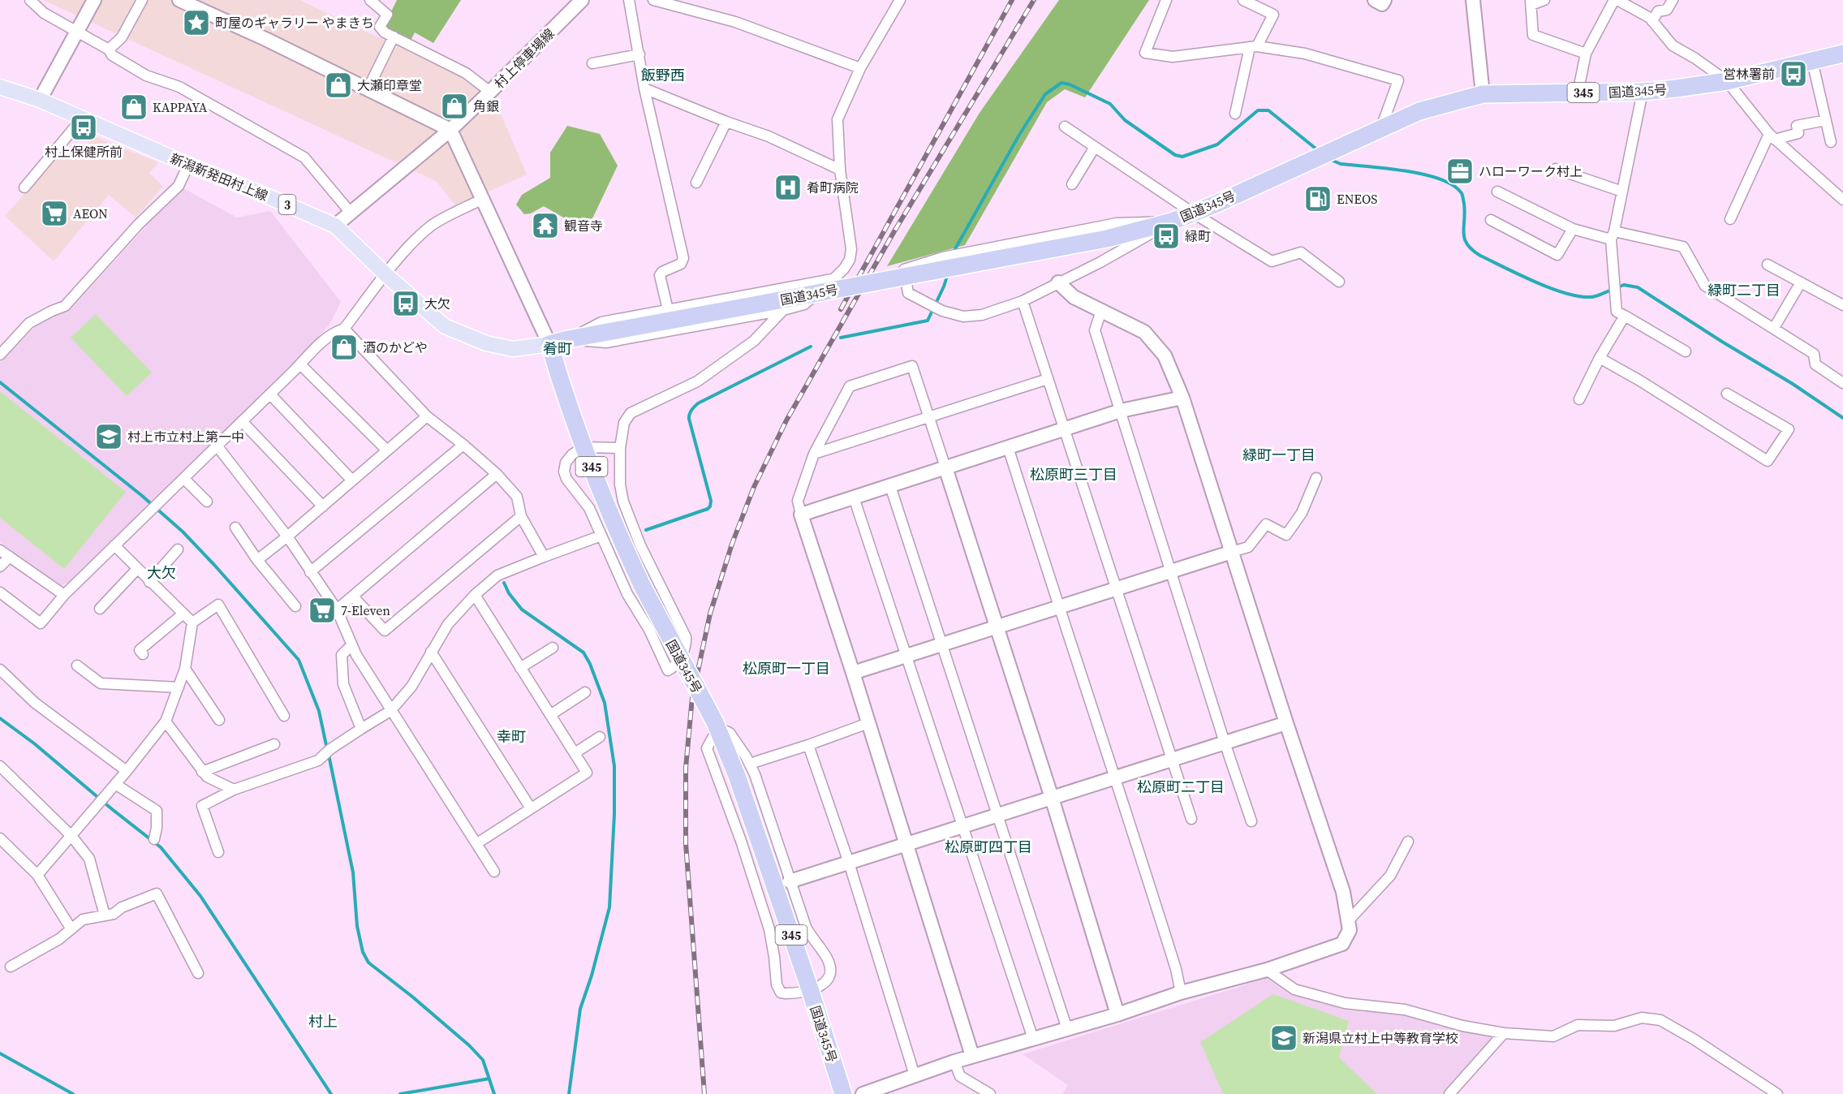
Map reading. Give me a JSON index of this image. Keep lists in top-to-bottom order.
{
  "streets": {
    "highway": ["国道345号", "345"],
    "main road": ["新潟新発田村上線", "3"],
    "street": ["村上停車場線"]
  },
  "crossings": [
    ["村上停車場線", "新潟新発田村上線"],
    ["国道345号", "新潟新発田村上線"]
  ],
  "districts": [
    "飯野西",
    "緑町二丁目",
    "肴町",
    "緑町一丁目",
    "松原町三丁目",
    "大欠",
    "松原町一丁目",
    "幸町",
    "松原町二丁目",
    "松原町四丁目",
    "村上"
  ],
  "places": {
    "place": ["町屋のギャラリー やまきち"],
    "bus stop": [
      "営林署前",
      "村上保健所前",
      "緑町",
      "大欠"
    ],
    "shop": [
      "大瀬印章堂",
      "角銀",
      "KAPPAYA",
      "酒のかどや"
    ],
    "office": ["ハローワーク村上"],
    "hospital": ["肴町病院"],
    "fuel station": ["ENEOS"],
    "supermarket": ["AEON", "7-Eleven"],
    "temple": ["観音寺"],
    "school or university": ["村上市立村上第一中", "新潟県立村上中等教育学校"]
  }
}
